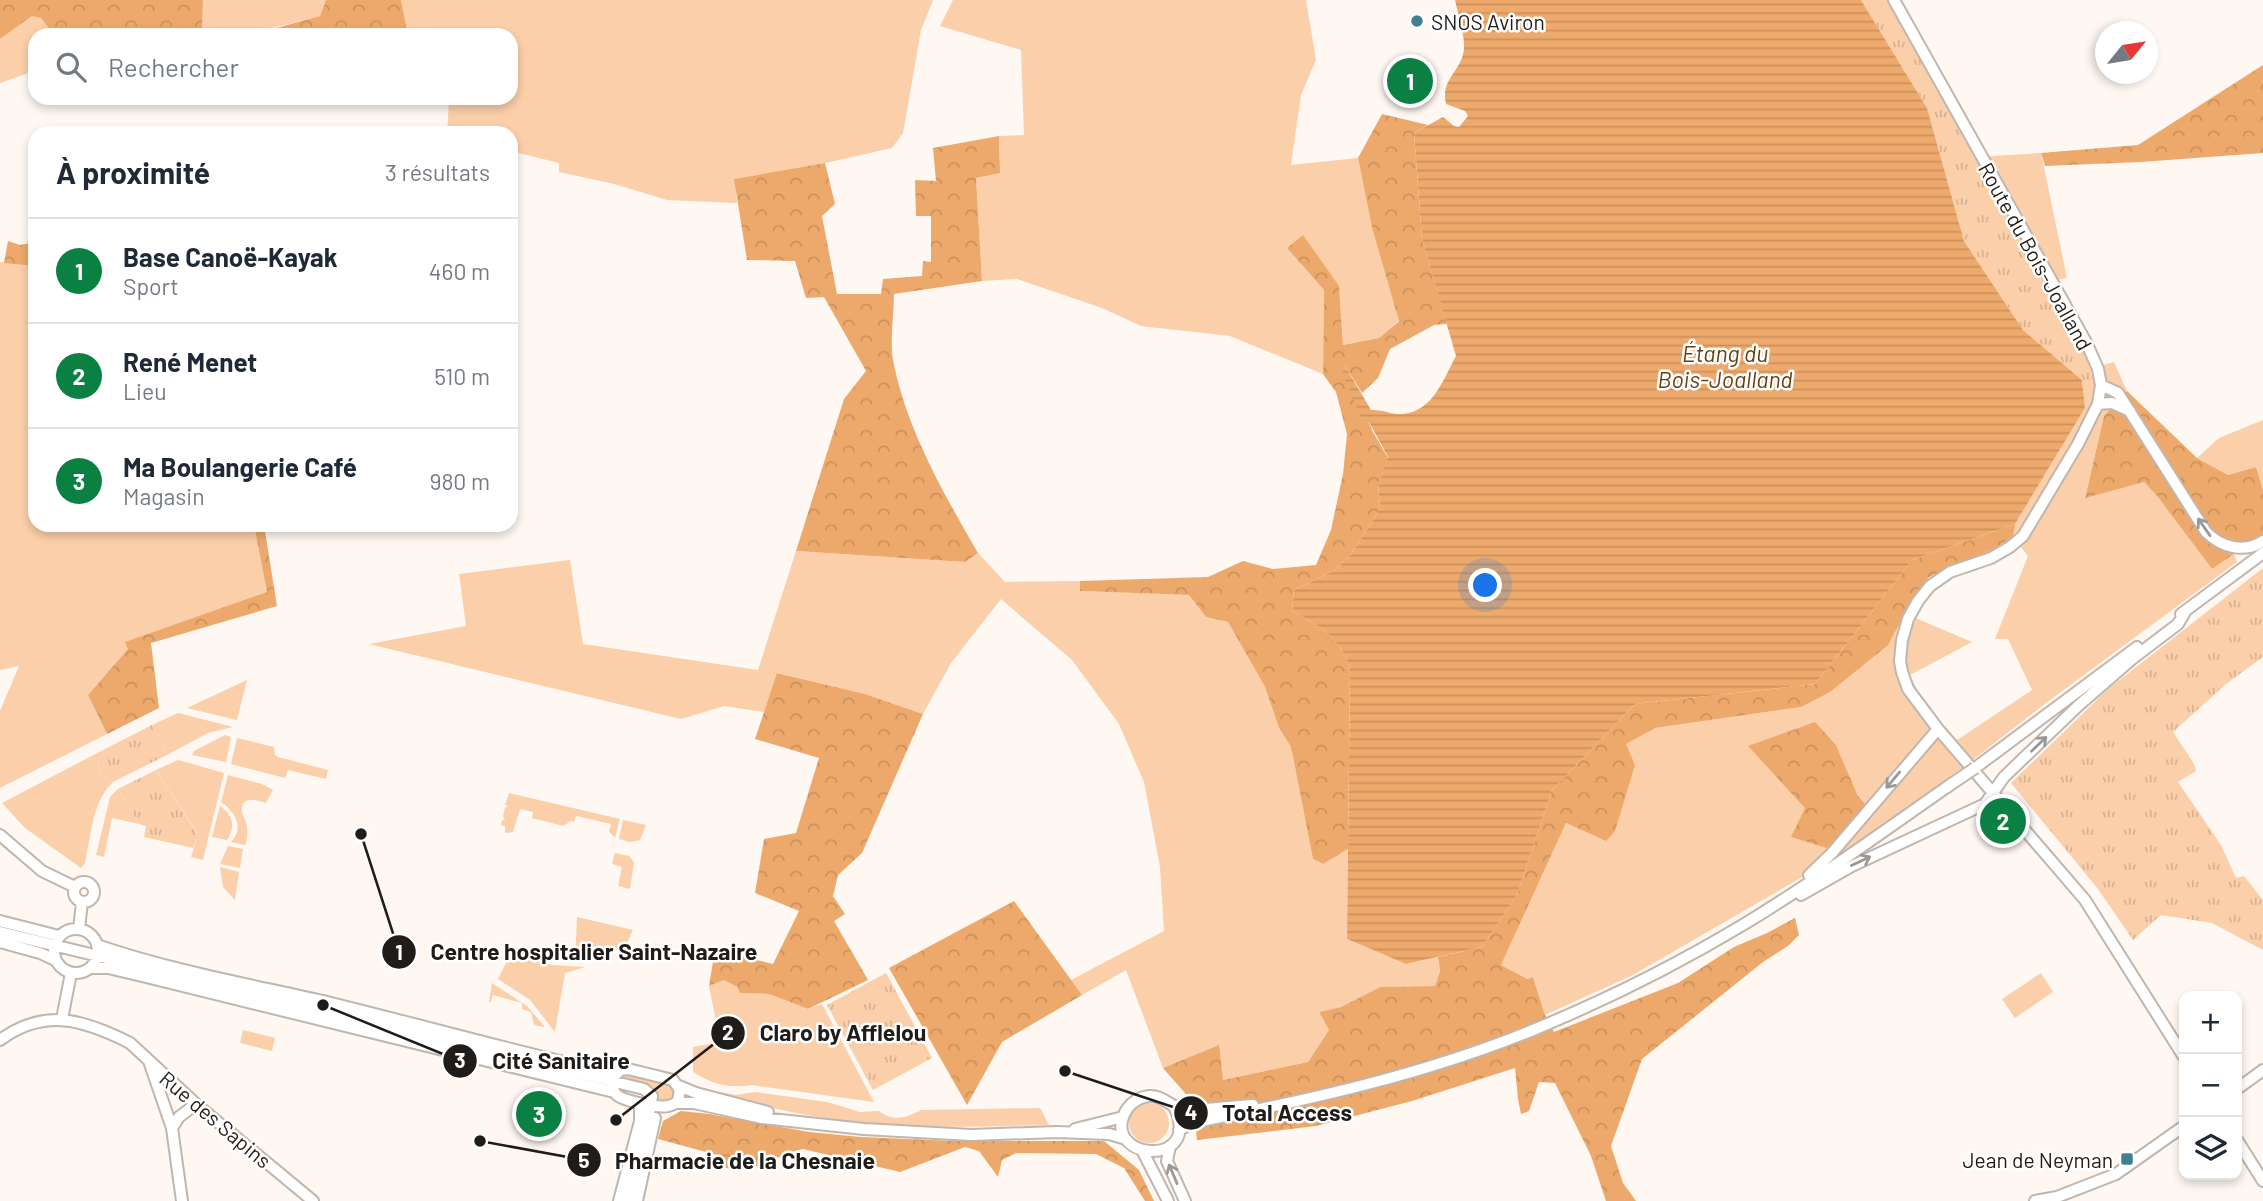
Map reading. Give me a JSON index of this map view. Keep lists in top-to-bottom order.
{
  "streets": {
    "main road": ["Route du Bois-Joalland", "Rue des Sapins"]
  },
  "water": ["Étang du Bois-Joalland"],
  "places": {
    "other": [
      "SNOS Aviron",
      "Centre hospitalier Saint-Nazaire",
      "Cité Sanitaire",
      "Total Access",
      "Claro by Afflelou",
      "Pharmacie de la Chesnaie"
    ],
    "transit": ["Jean de Neyman"]
  },
  "north": "top right",
  "page": {
    "search": "Rechercher",
    "pins": ["1", "2", "3"],
    "heading": ["À proximité", "3 résultats"],
    "list": [
      {
        "mark": "1",
        "name": "Base Canoë-Kayak",
        "note": "Sport",
        "value": "460 m"
      },
      {
        "mark": "2",
        "name": "René Menet",
        "note": "Lieu",
        "value": "510 m"
      },
      {
        "mark": "3",
        "name": "Ma Boulangerie Café",
        "note": "Magasin",
        "value": "980 m"
      }
    ],
    "map_buttons": ["+", "−"]
  }
}
